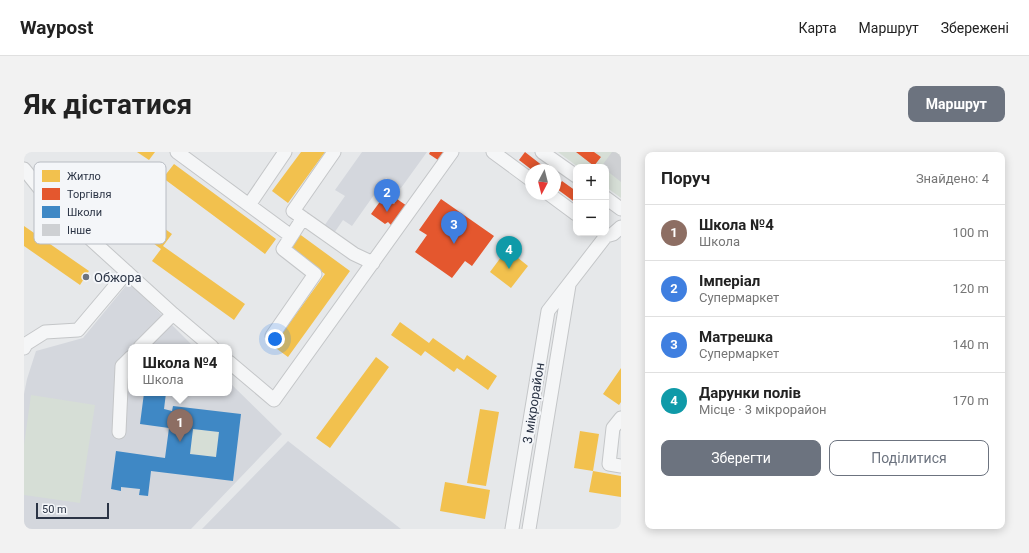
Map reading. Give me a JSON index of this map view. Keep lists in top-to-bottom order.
{
  "streets": {
    "street": ["3 мікрорайон"]
  },
  "places": ["Обжора"],
  "legend": [
    "Житло",
    "Торгівля",
    "Школи",
    "Інше"
  ],
  "scale_bar": "50 m",
  "north": "bottom",
  "page": {
    "header": "Waypost",
    "nav": ["Карта", "Маршрут", "Збережені"],
    "buttons": [
      "Маршрут",
      ["Зберегти", "Поділитися"]
    ],
    "title": "Як дістатися",
    "heading": ["Поруч", "Знайдено: 4"],
    "map_buttons": ["+", "−"],
    "pins": [
      "2",
      "3",
      "4",
      "1"
    ],
    "list": [
      {
        "mark": "1",
        "name": "Школа №4",
        "note": "Школа",
        "value": "100 m"
      },
      {
        "mark": "2",
        "name": "Імперіал",
        "note": "Супермаркет",
        "value": "120 m"
      },
      {
        "mark": "3",
        "name": "Матрешка",
        "note": "Супермаркет",
        "value": "140 m"
      },
      {
        "mark": "4",
        "name": "Дарунки полів",
        "note": "Місце · 3 мікрорайон",
        "value": "170 m"
      }
    ],
    "popup": ["Школа №4", "Школа"],
    "scale": "50 m"
  }
}
